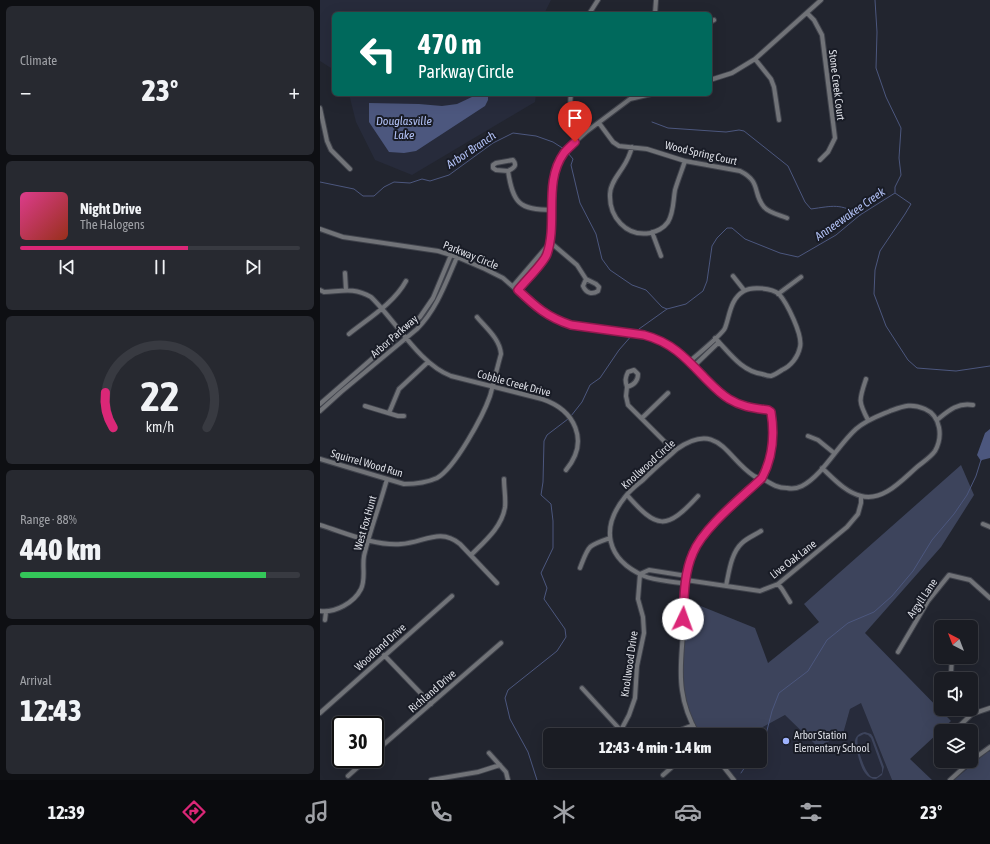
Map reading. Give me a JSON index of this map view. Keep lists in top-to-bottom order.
{
  "streets": {
    "street": [
      "Stone Creek Court",
      "Wood Spring Court",
      "Parkway Circle",
      "Arbor Parkway",
      "Cobble Creek Drive",
      "Squirrel Wood Run",
      "Knollwood Circle",
      "West Fox Hunt",
      "Live Oak Lane",
      "Argyll Lane",
      "Woodland Drive",
      "Knollwood Drive",
      "Richland Drive"
    ]
  },
  "crossings": [
    ["Parkway Circle", "Arbor Parkway"],
    ["Parkway Circle", "Knollwood Circle"],
    ["Arbor Parkway", "Cobble Creek Drive"],
    ["Cobble Creek Drive", "Squirrel Wood Run"],
    ["Squirrel Wood Run", "West Fox Hunt"]
  ],
  "water": ["Douglasville Lake", "Arbor Branch", "Anneewakee Creek"],
  "places": ["Arbor Station Elementary School"],
  "north": "top left",
  "page": {
    "tile": [
      "Climate",
      ["Range · 88%", "440 km"],
      ["Arrival", "12:43"]
    ],
    "turn": ["470 m", "Parkway Circle"],
    "heat": ["−", "23°", "+"],
    "song": ["Night Drive", "The Halogens"],
    "limit": "30",
    "trip": "12:43 · 4 min · 1.4 km",
    "tabs": ["12:39", "23°"],
    "gauge": ["22", "km/h"]
  }
}
